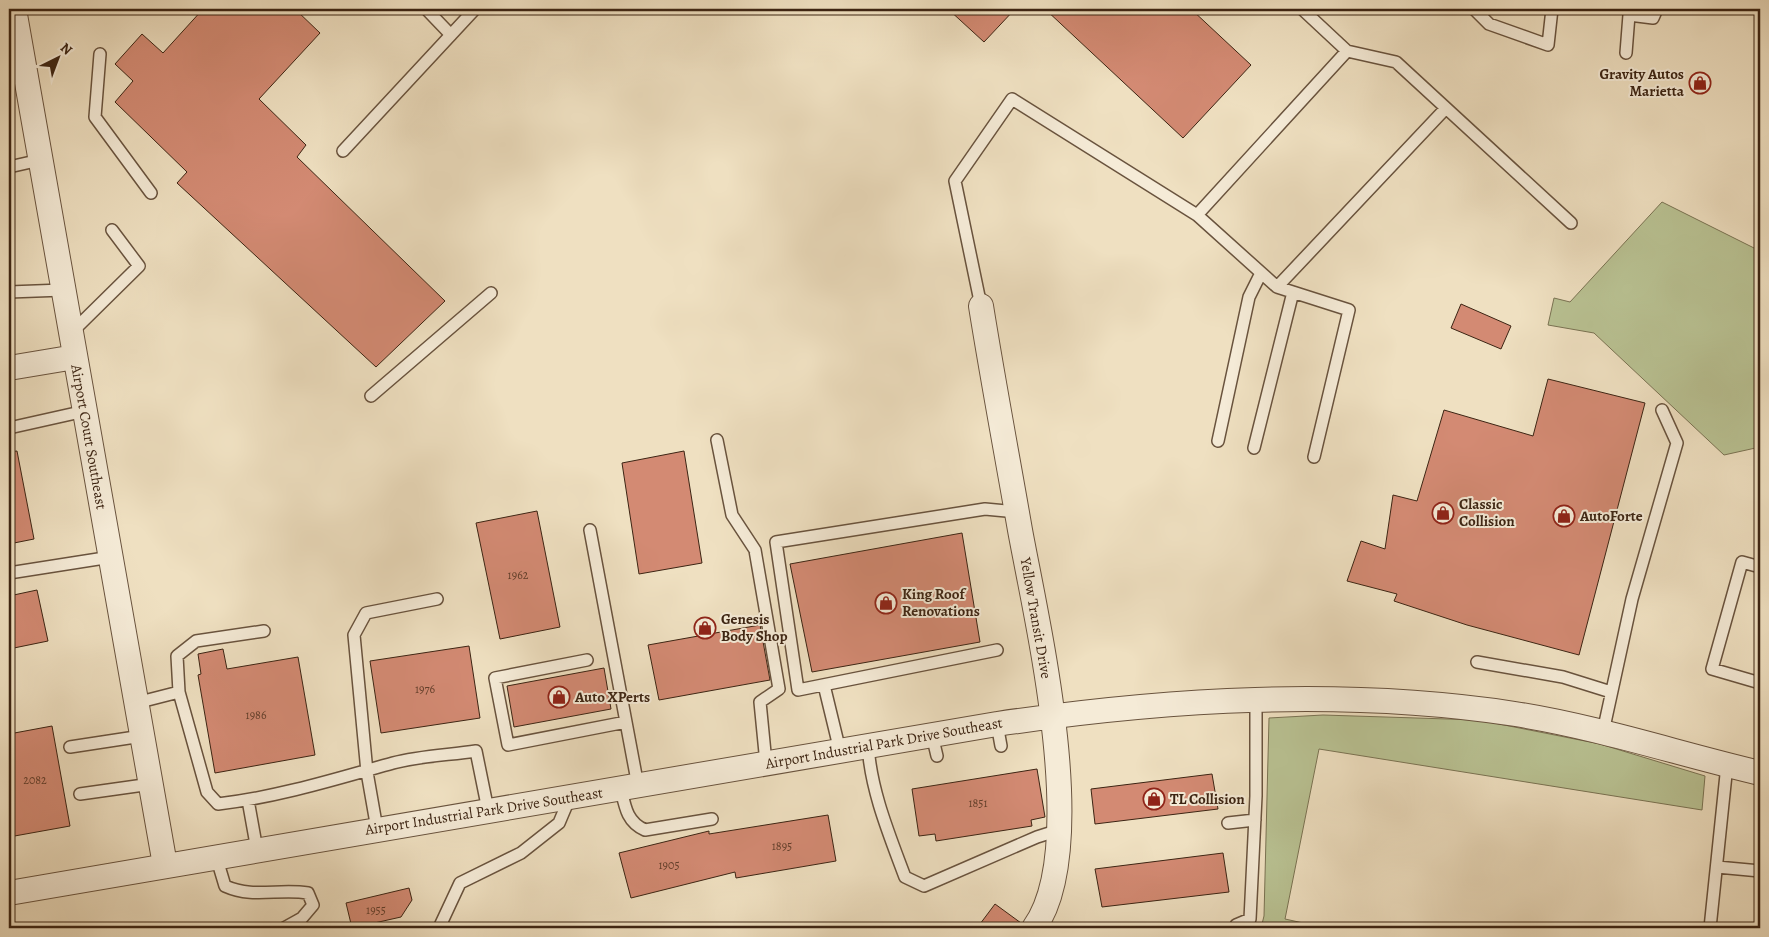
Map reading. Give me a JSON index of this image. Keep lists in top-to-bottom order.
{
  "streets": {
    "street": ["Airport Court Southeast", "Yellow Transit Drive", "Airport Industrial Park Drive Southeast"]
  },
  "crossings": [
    ["Airport Court Southeast", "Airport Industrial Park Drive Southeast"],
    ["Yellow Transit Drive", "Airport Industrial Park Drive Southeast"]
  ],
  "places": {
    "shop": [
      "Gravity Autos Marietta",
      "Classic Collision",
      "AutoForte",
      "King Roof Renovations",
      "Genesis Body Shop",
      "Auto XPerts",
      "TL Collision"
    ]
  },
  "house_numbers": [
    "1962",
    "1976",
    "1986",
    "2082",
    "1851",
    "1895",
    "1905",
    "1955"
  ],
  "north": "top right"
}
